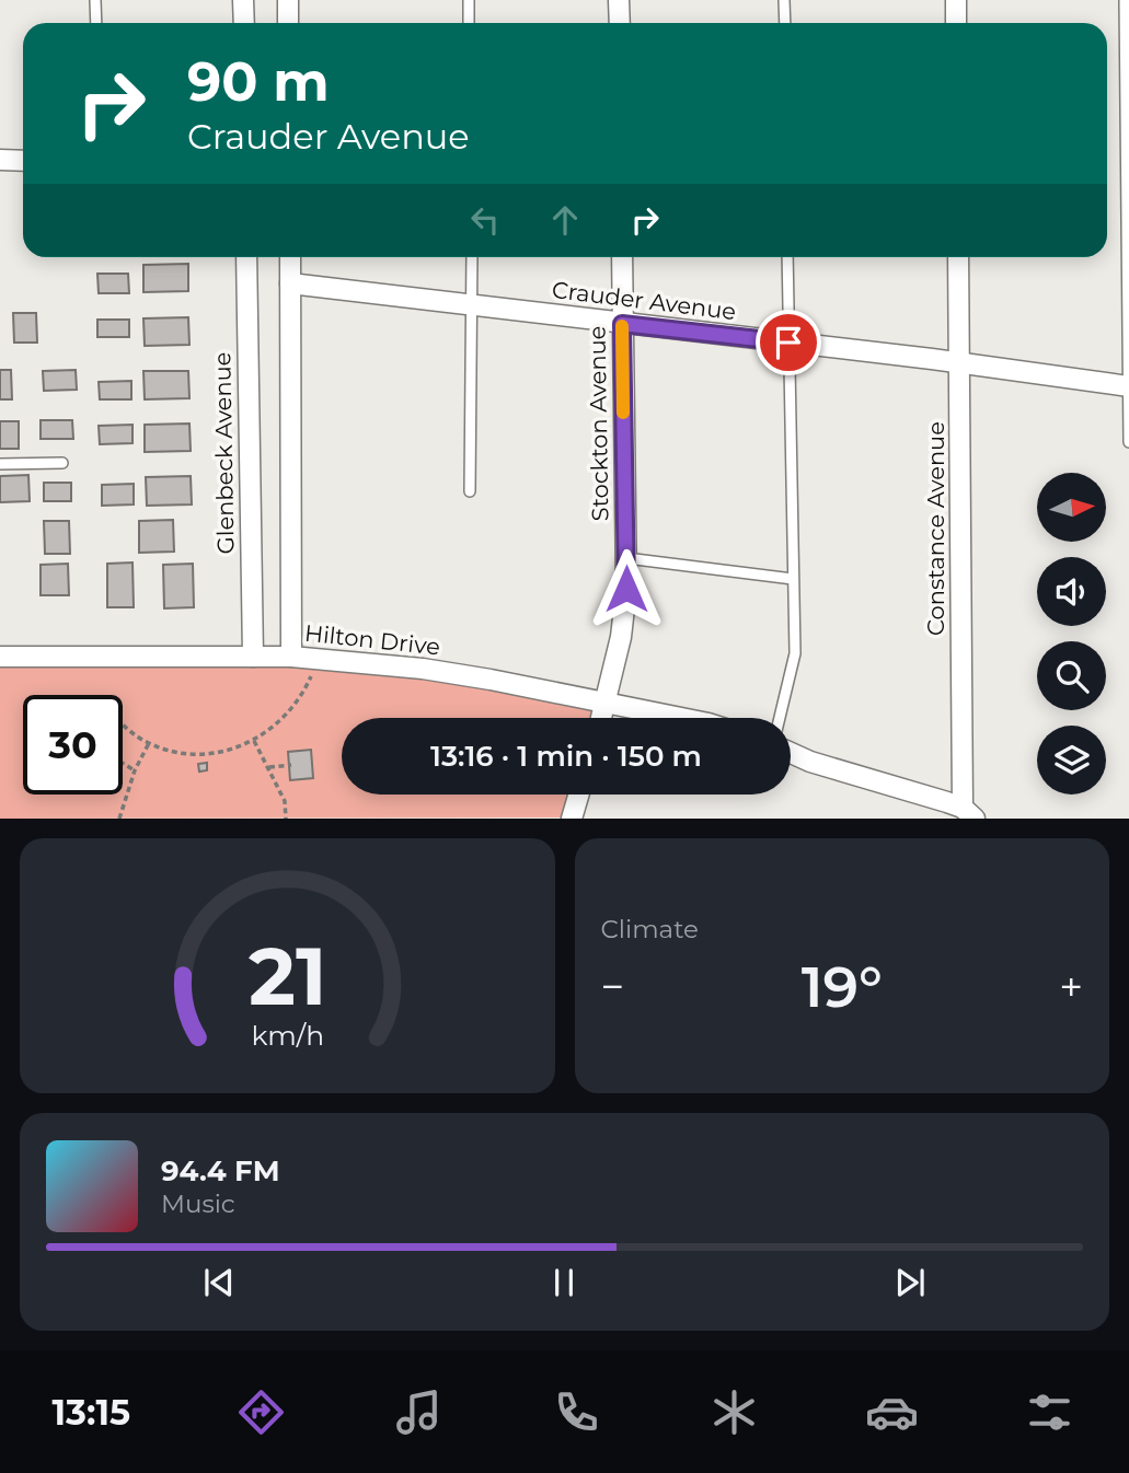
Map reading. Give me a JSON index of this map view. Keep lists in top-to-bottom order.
{
  "streets": {
    "street": [
      "Crauder Avenue",
      "Stockton Avenue",
      "Glenbeck Avenue",
      "Constance Avenue",
      "Hilton Drive"
    ]
  },
  "crossings": [
    ["Crauder Avenue", "Stockton Avenue"],
    ["Crauder Avenue", "Constance Avenue"],
    ["Stockton Avenue", "Hilton Drive"],
    ["Glenbeck Avenue", "Hilton Drive"]
  ],
  "north": "right",
  "page": {
    "turn": ["90 m", "Crauder Avenue"],
    "limit": "30",
    "trip": "13:16 · 1 min · 150 m",
    "tile": "Climate",
    "heat": ["−", "19°", "+"],
    "song": ["94.4 FM", "Music"],
    "tabs": "13:15",
    "gauge": ["21", "km/h"]
  }
}
